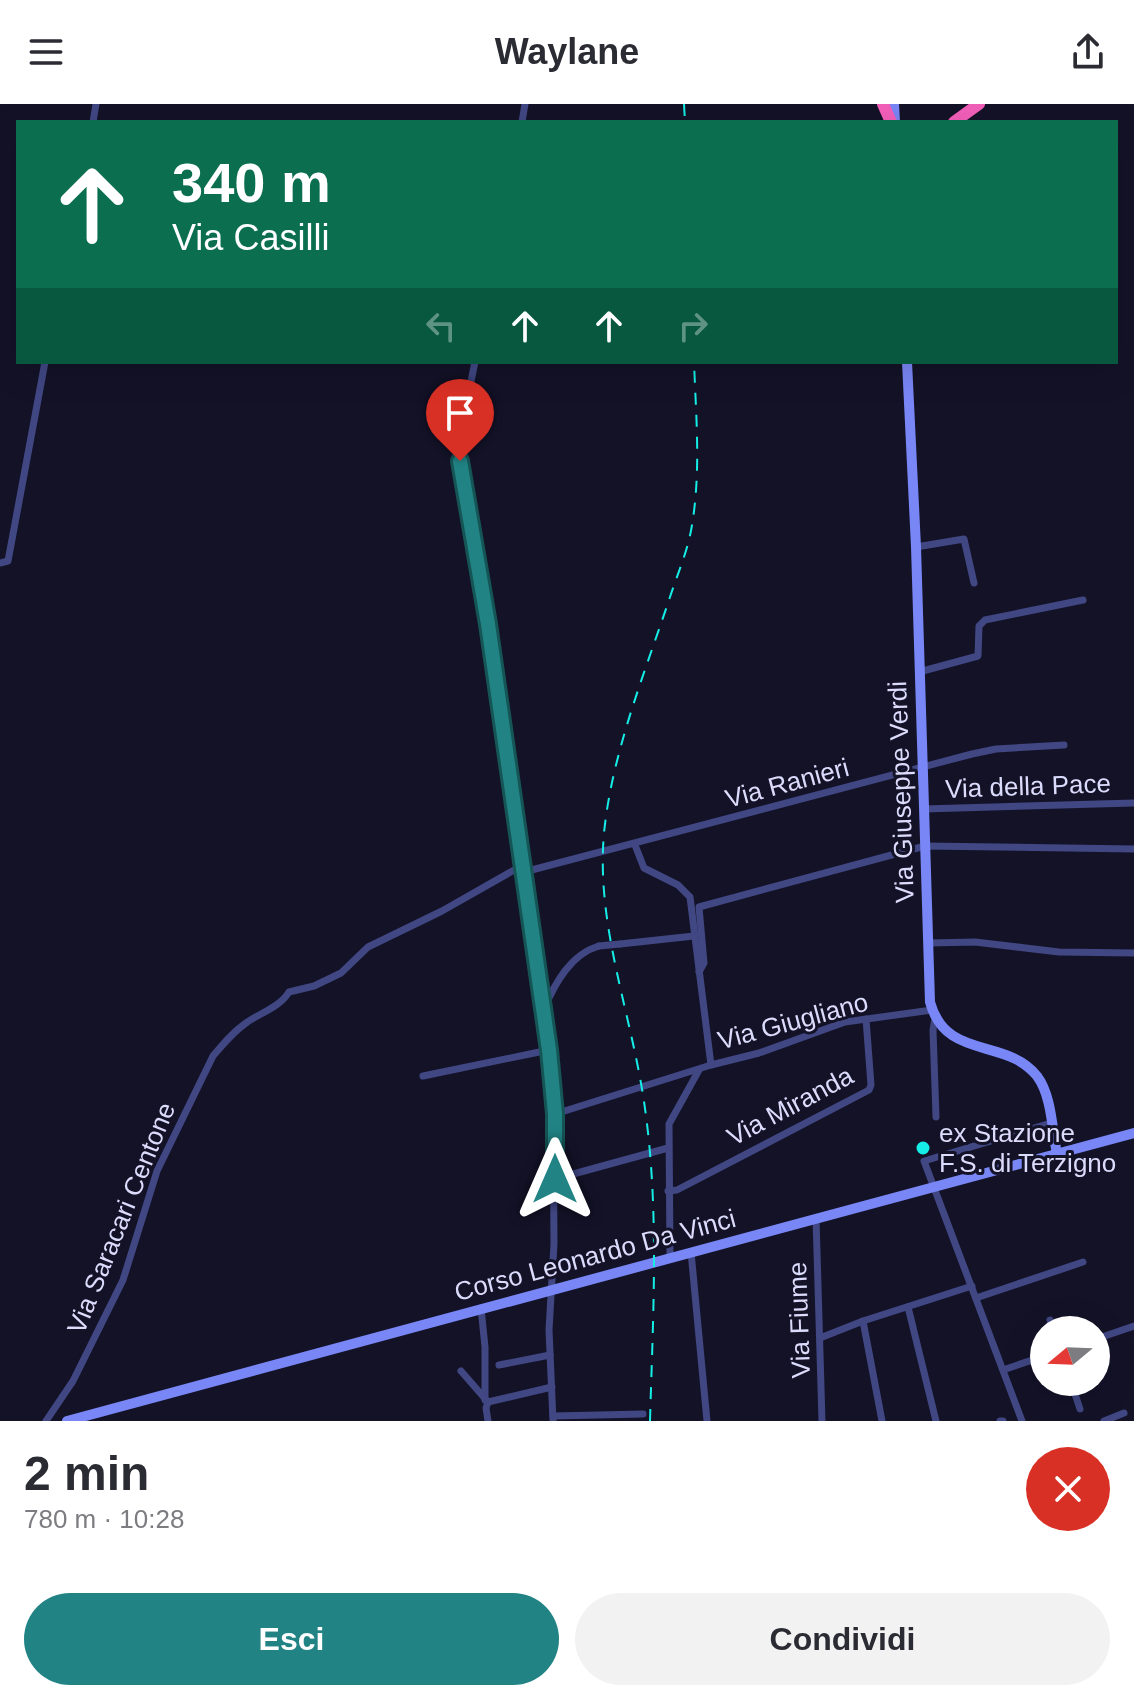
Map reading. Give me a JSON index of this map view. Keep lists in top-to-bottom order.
{
  "streets": {
    "main road": ["Via Giuseppe Verdi", "Corso Leonardo Da Vinci"],
    "street": [
      "Via Ranieri",
      "Via della Pace",
      "Via Giugliano",
      "Via Miranda",
      "Via Saracari Centone",
      "Via Fiume"
    ]
  },
  "crossings": [
    ["Via Ranieri", "Via Giuseppe Verdi"],
    ["Via Ranieri", "Via Saracari Centone"],
    ["Via della Pace", "Via Giuseppe Verdi"],
    ["Via Giuseppe Verdi", "Via Giugliano"],
    ["Via Giugliano", "Via Miranda"],
    ["Corso Leonardo Da Vinci", "Via Fiume"]
  ],
  "places": ["ex Stazione F.S. di Terzigno"],
  "north": "left",
  "page": {
    "header": "Waylane",
    "turn": ["340 m", "Via Casilli"],
    "heading": ["2 min", "780 m · 10:28"],
    "buttons": ["Esci", "Condividi"]
  }
}
